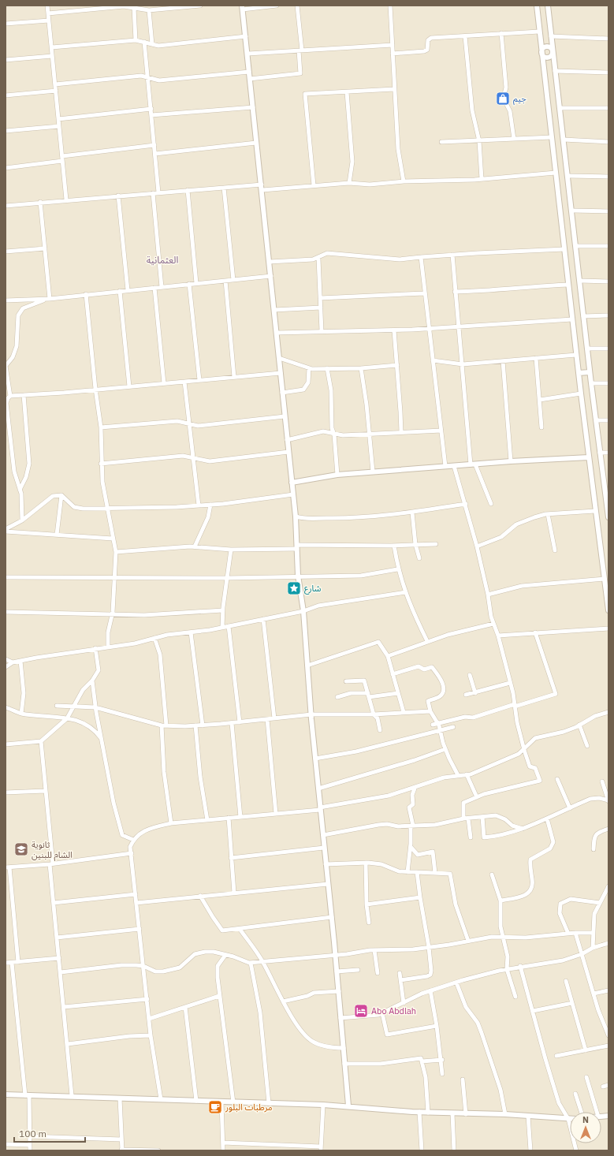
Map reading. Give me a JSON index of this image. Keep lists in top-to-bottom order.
{
  "districts": ["العثمانية"],
  "places": {
    "shop": ["جيم"],
    "place": ["شارع"],
    "school or university": ["ثانوية الشام للبنين"],
    "hotel": ["Abo Abdlah"],
    "cafe": ["مرطبات البلور"]
  },
  "scale_bar": "100 m",
  "north": "top"
}
